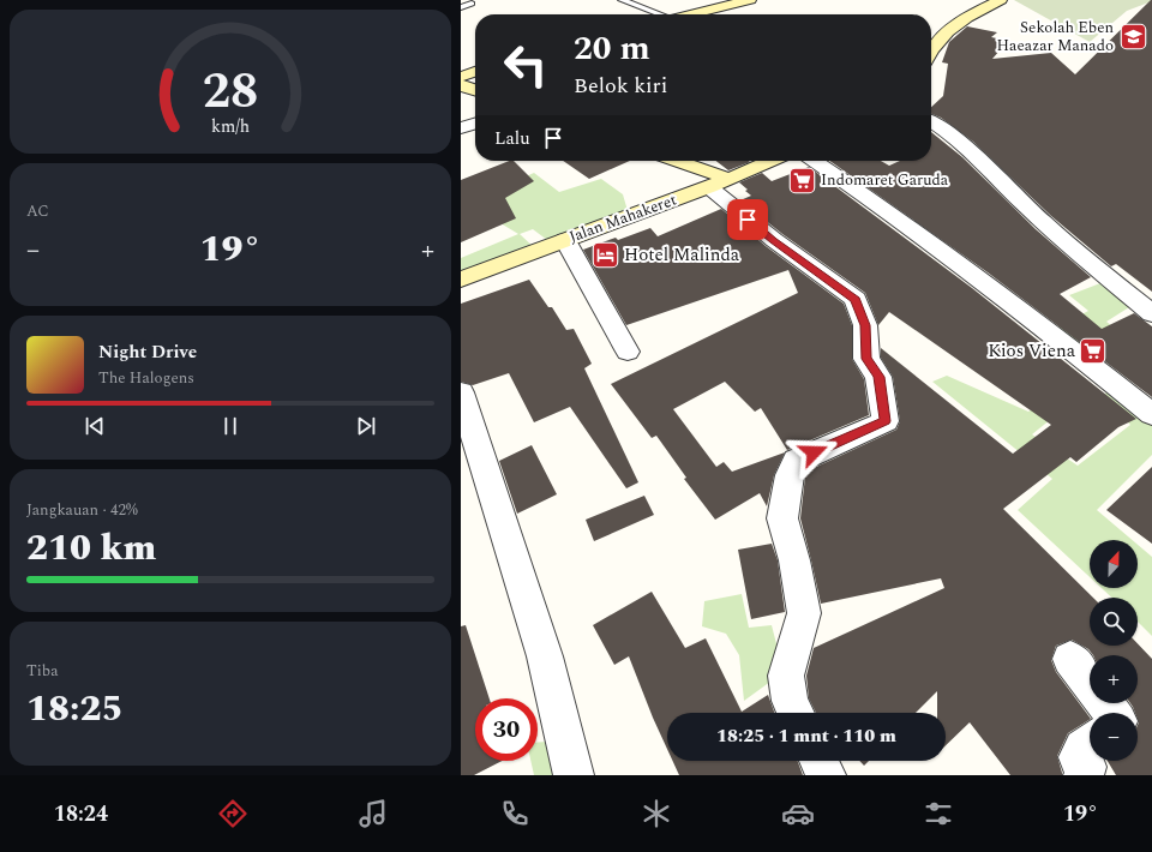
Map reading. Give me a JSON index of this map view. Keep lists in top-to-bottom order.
{
  "streets": {
    "street": ["Jalan Mahakeret"]
  },
  "places": {
    "school or university": ["Sekolah Eben Haeazar Manado"],
    "supermarket": ["Indomaret Garuda", "Kios Viena"],
    "hotel": ["Hotel Malinda"]
  },
  "north": "top",
  "page": {
    "turn": ["20 m", "Belok kiri"],
    "then": "Lalu",
    "tile": [
      "AC",
      ["Jangkauan · 42%", "210 km"],
      ["Tiba", "18:25"]
    ],
    "heat": ["−", "19°", "+"],
    "song": ["Night Drive", "The Halogens"],
    "map_buttons": ["+", "−"],
    "limit": "30",
    "trip": "18:25 · 1 mnt · 110 m",
    "tabs": ["18:24", "19°"],
    "gauge": ["28", "km/h"]
  }
}
